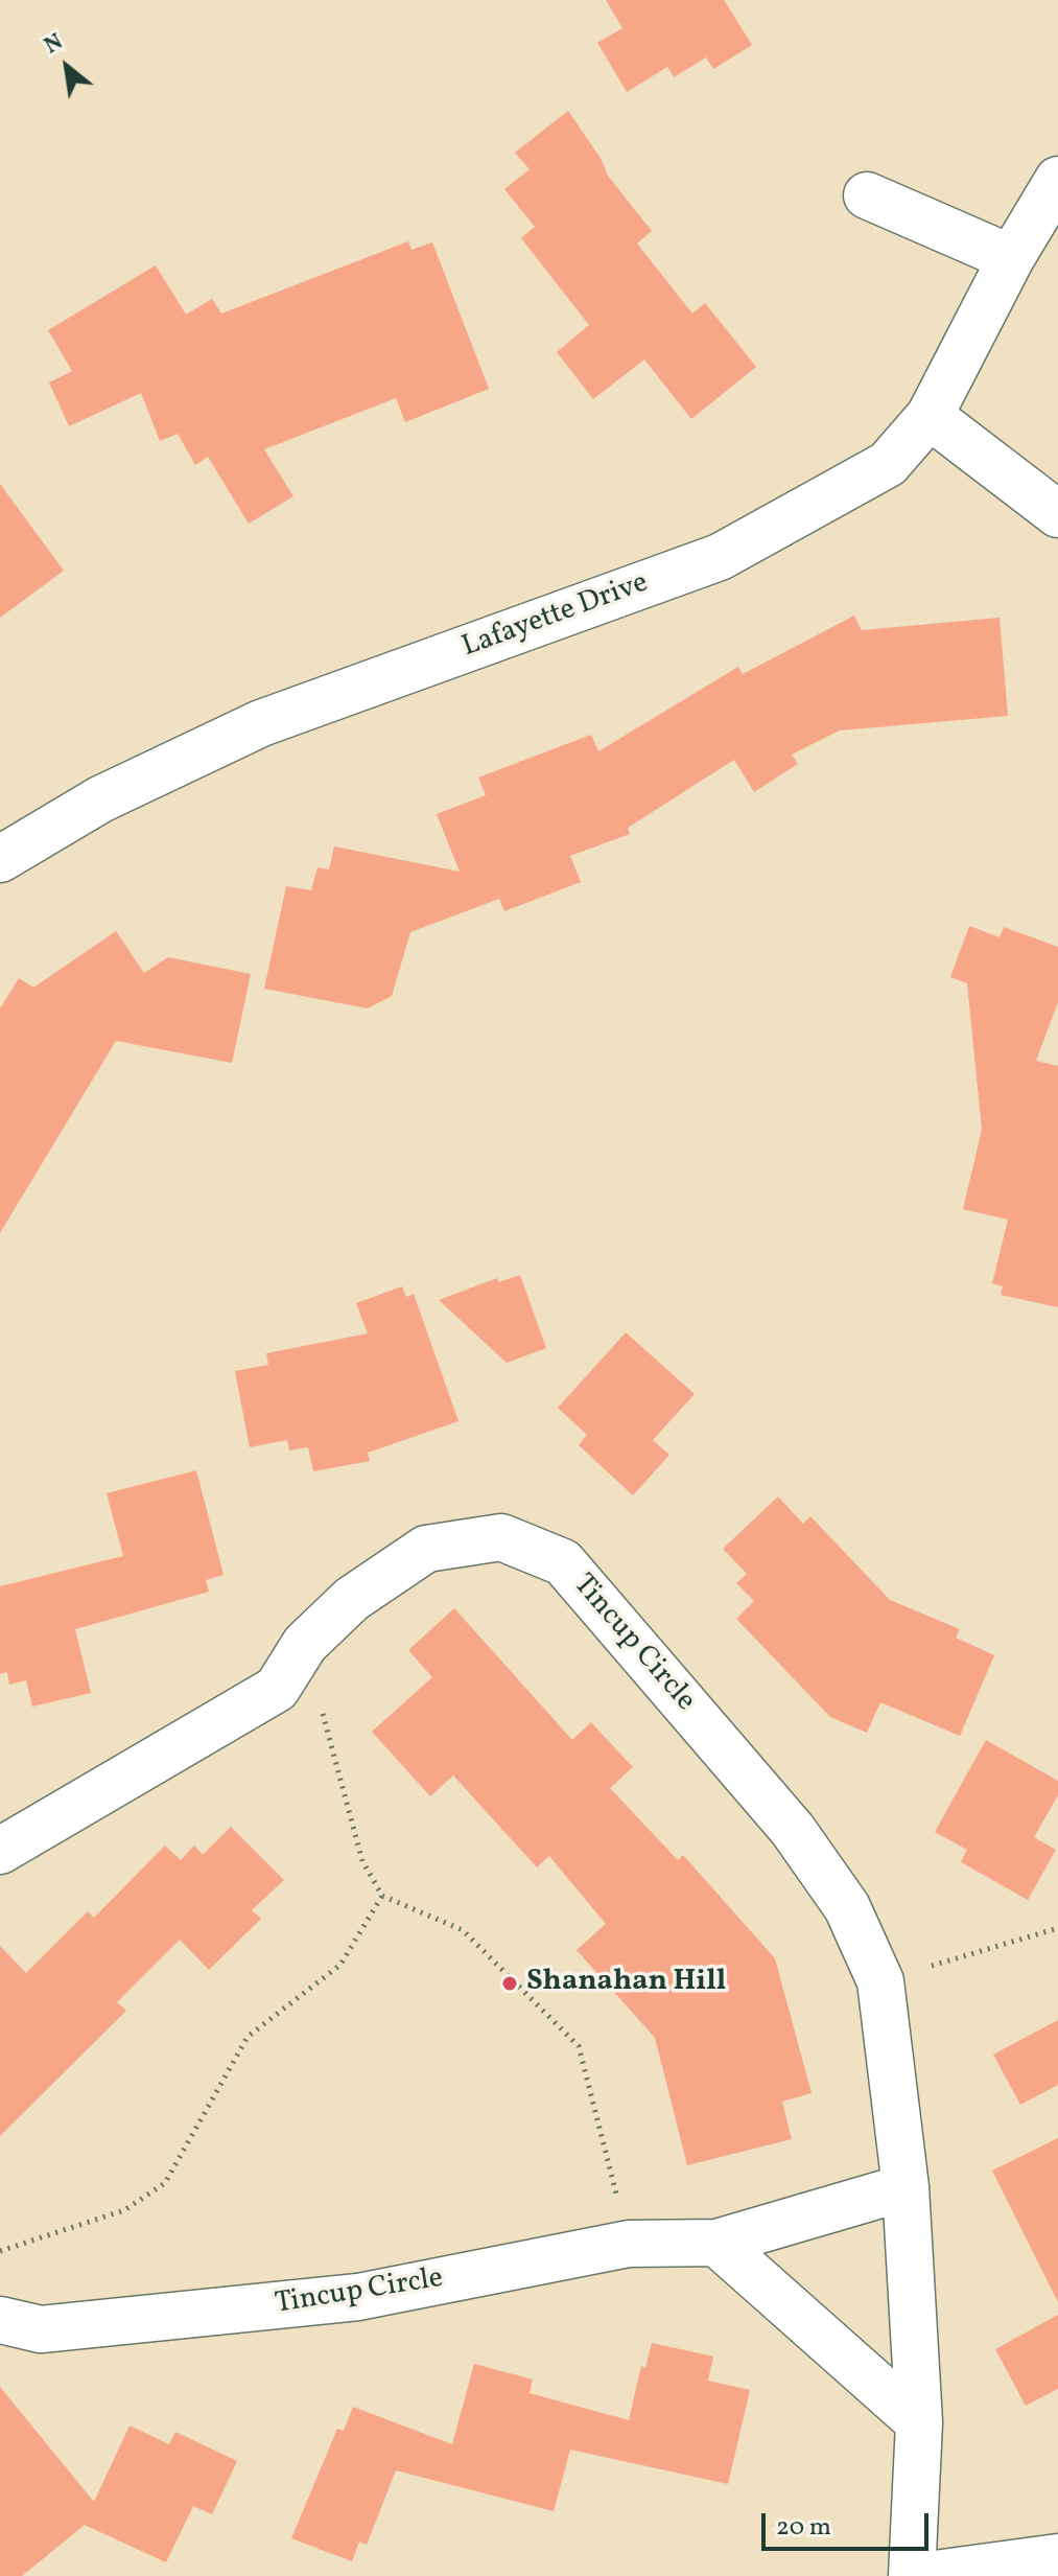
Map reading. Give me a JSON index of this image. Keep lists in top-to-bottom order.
{
  "streets": {
    "street": ["Lafayette Drive", "Tincup Circle"]
  },
  "places": ["Shanahan Hill"],
  "scale_bar": "20 m",
  "north": "top left"
}
